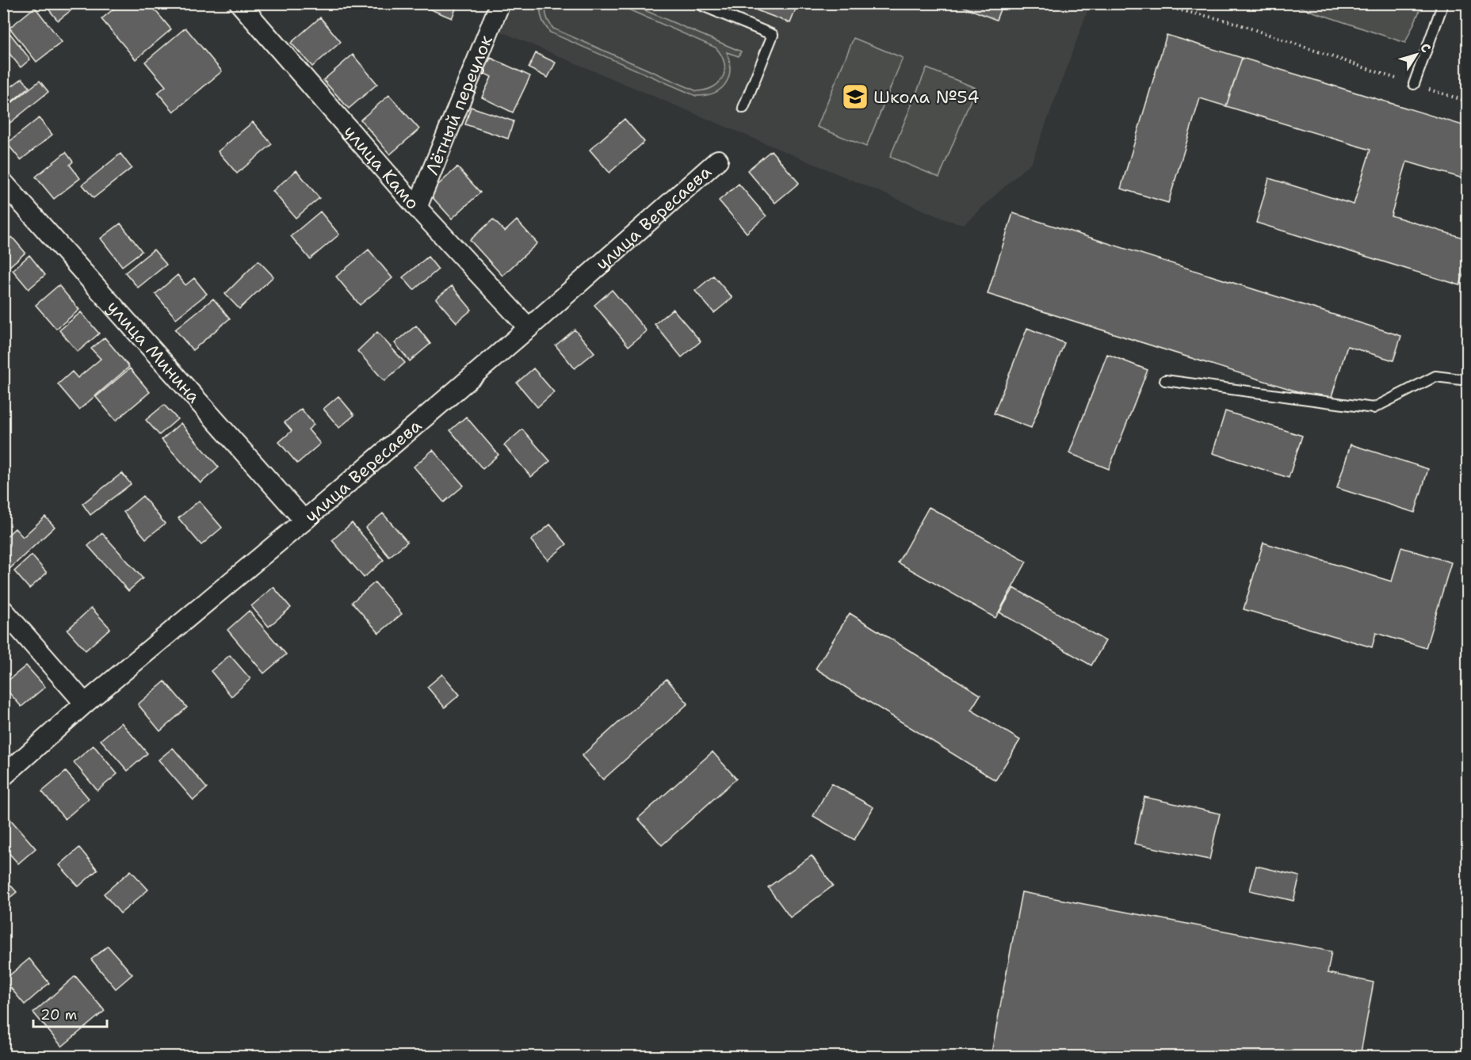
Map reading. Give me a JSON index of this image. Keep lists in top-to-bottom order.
{
  "streets": {
    "street": [
      "Лётный переулок",
      "улица Камо",
      "улица Вересаева",
      "улица Минина"
    ]
  },
  "crossings": [
    ["Лётный переулок", "улица Камо"],
    ["улица Камо", "улица Вересаева"],
    ["улица Вересаева", "улица Минина"]
  ],
  "places": {
    "school or university": ["Школа №54"]
  },
  "scale_bar": "20 m",
  "north": "top right"
}
